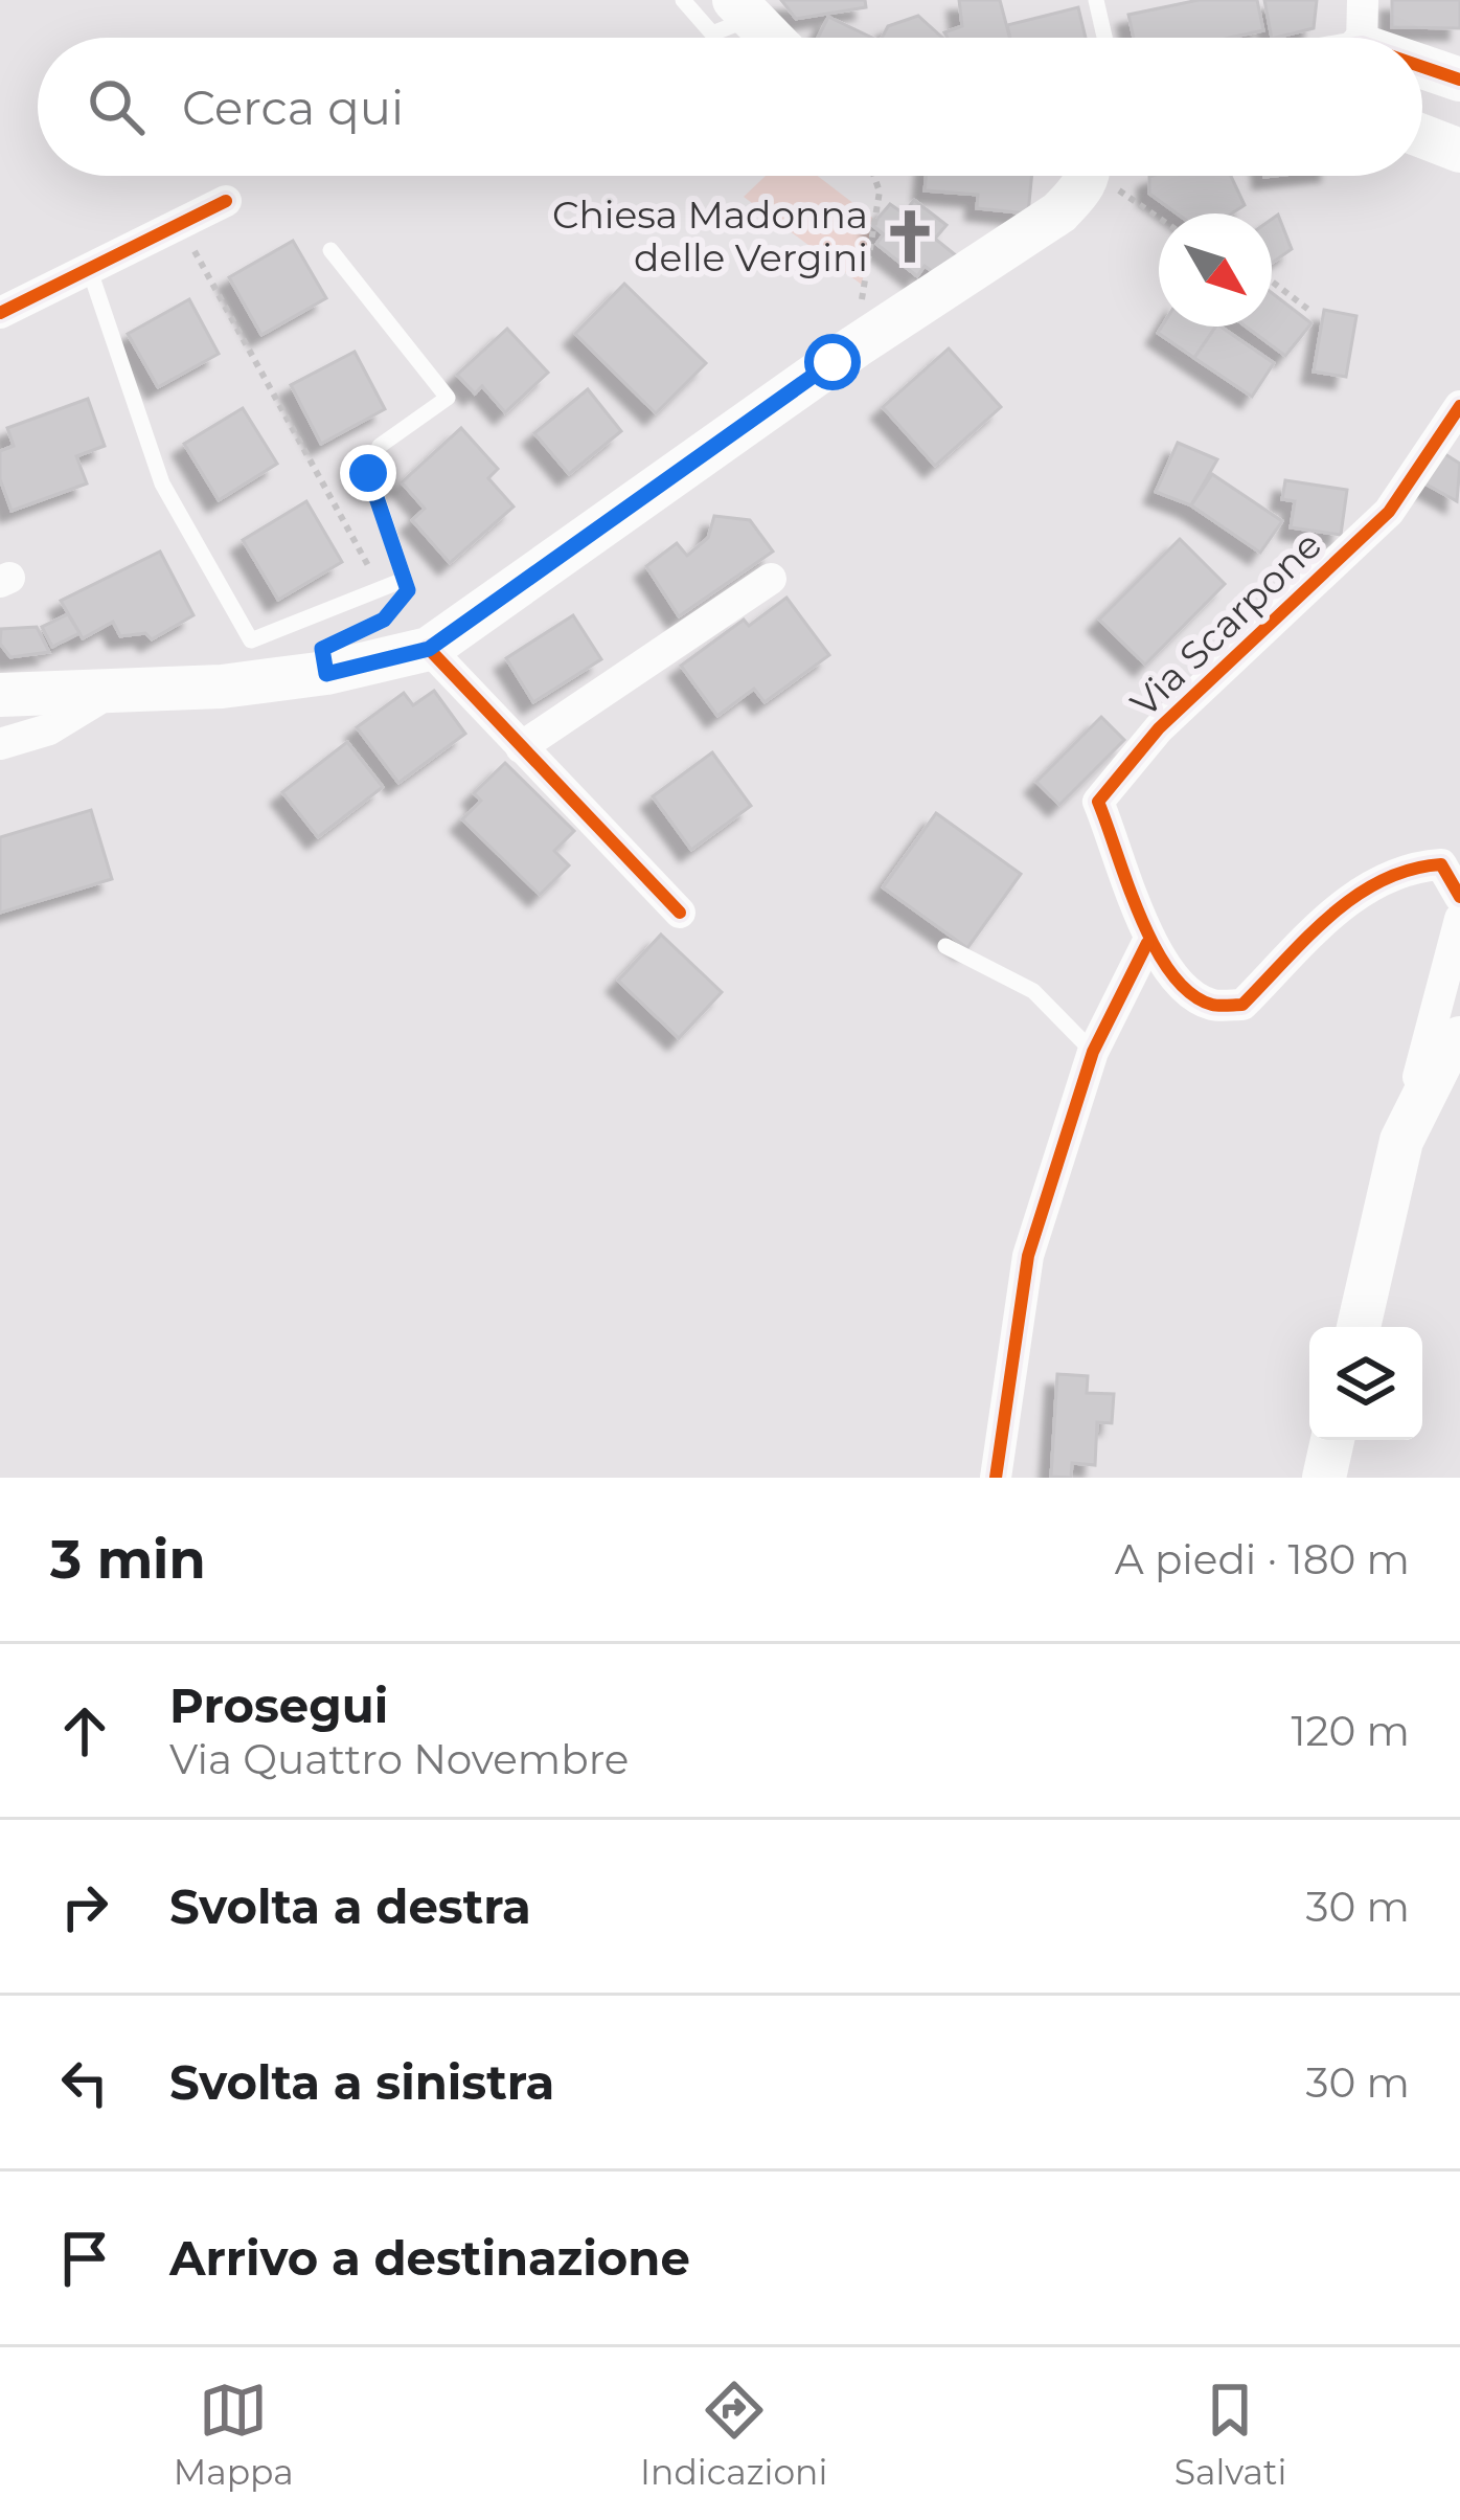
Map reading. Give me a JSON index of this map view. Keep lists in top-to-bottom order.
{
  "streets": {
    "street": ["Via Scarpone"]
  },
  "places": {
    "church": ["Chiesa Madonna delle Vergini"]
  },
  "north": "bottom right",
  "page": {
    "search": "Cerca qui",
    "heading": ["3 min", "A piedi · 180 m"],
    "list": [
      ["Prosegui", "Via Quattro Novembre", "120 m"],
      ["Svolta a destra", "30 m"],
      ["Svolta a sinistra", "30 m"],
      "Arrivo a destinazione"
    ],
    "nav": ["Mappa", "Indicazioni", "Salvati"]
  }
}
